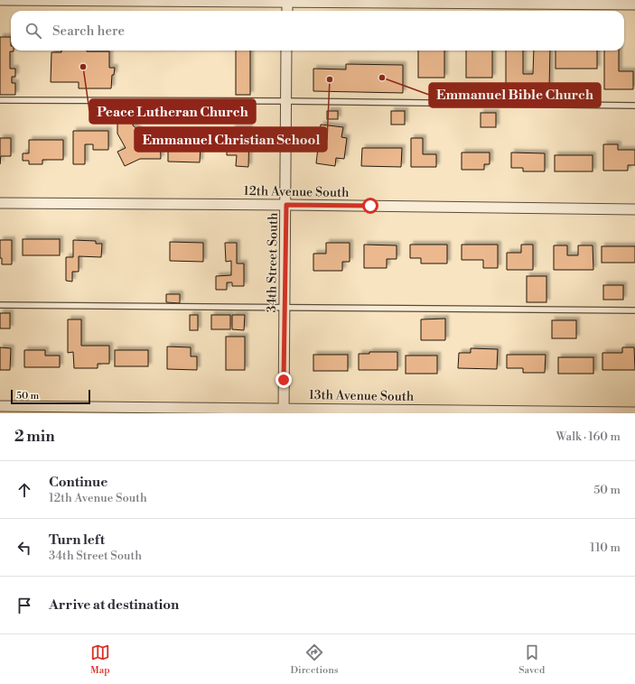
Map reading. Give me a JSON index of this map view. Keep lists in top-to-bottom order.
{
  "streets": {
    "street": ["12th Avenue South", "34th Street South", "13th Avenue South"]
  },
  "crossings": [
    ["12th Avenue South", "34th Street South"],
    ["34th Street South", "13th Avenue South"]
  ],
  "places": ["Peace Lutheran Church", "Emmanuel Bible Church", "Emmanuel Christian School"],
  "scale_bar": "50 m",
  "page": {
    "search": "Search here",
    "scale": "50 m",
    "heading": ["2 min", "Walk · 160 m"],
    "list": [
      ["Continue", "12th Avenue South", "50 m"],
      ["Turn left", "34th Street South", "110 m"],
      "Arrive at destination"
    ],
    "nav": ["Map", "Directions", "Saved"]
  }
}
